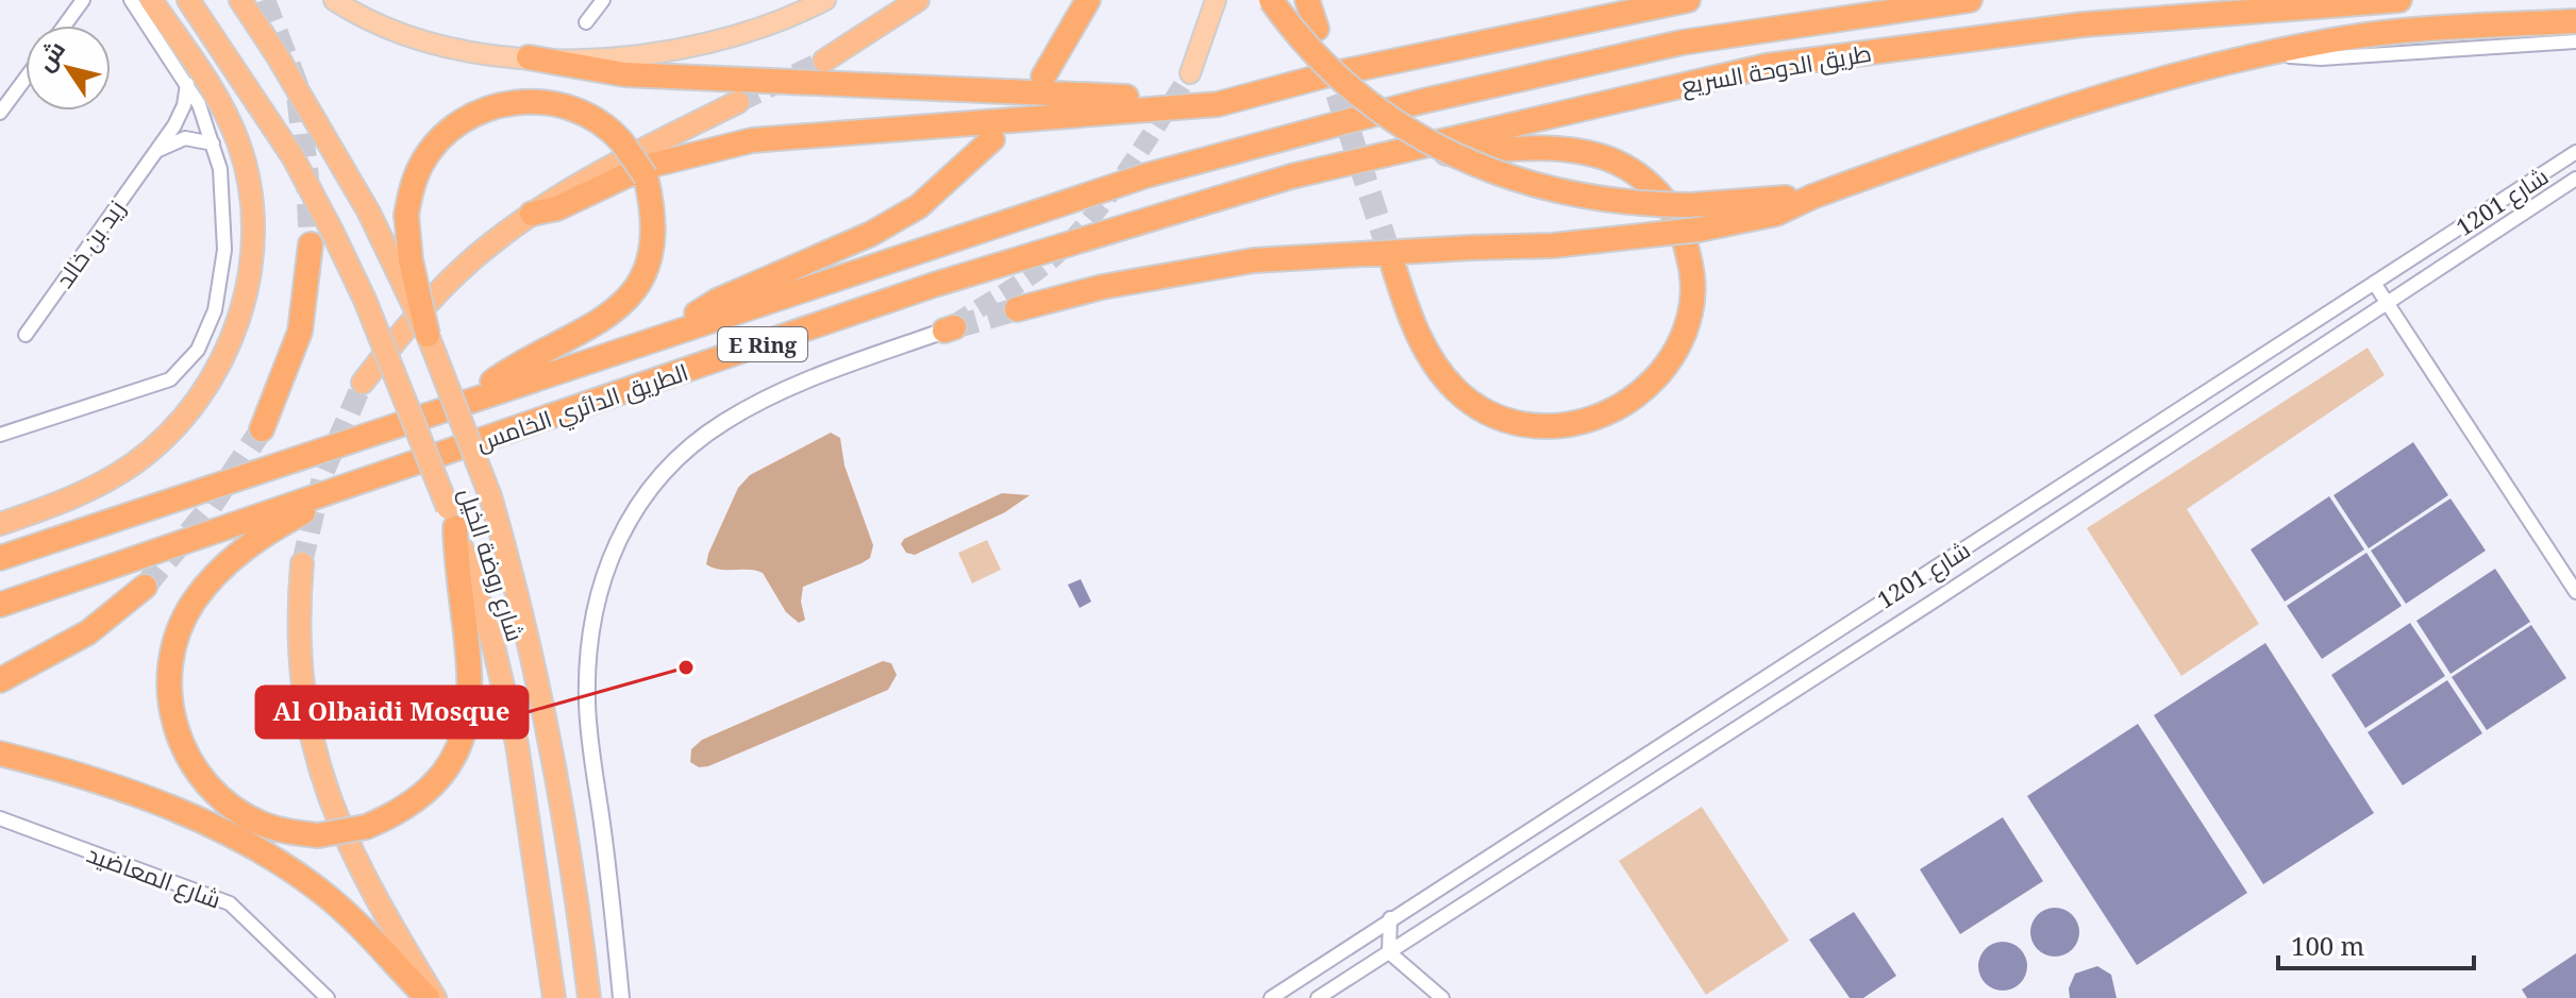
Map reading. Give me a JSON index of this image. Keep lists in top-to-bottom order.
{
  "streets": {
    "highway": [
      "طريق الدوحة السريع",
      "E Ring",
      "الطريق الدائري الخامس",
      "شارع روضة الخيل"
    ],
    "street": ["شارع 1201", "زيد بن خالد", "شارع المعاضيد"]
  },
  "crossings": [
    ["طريق الدوحة السريع", "الطريق الدائري الخامس"]
  ],
  "places": ["Al Olbaidi Mosque"],
  "scale_bar": "100 m",
  "north": "top left"
}
